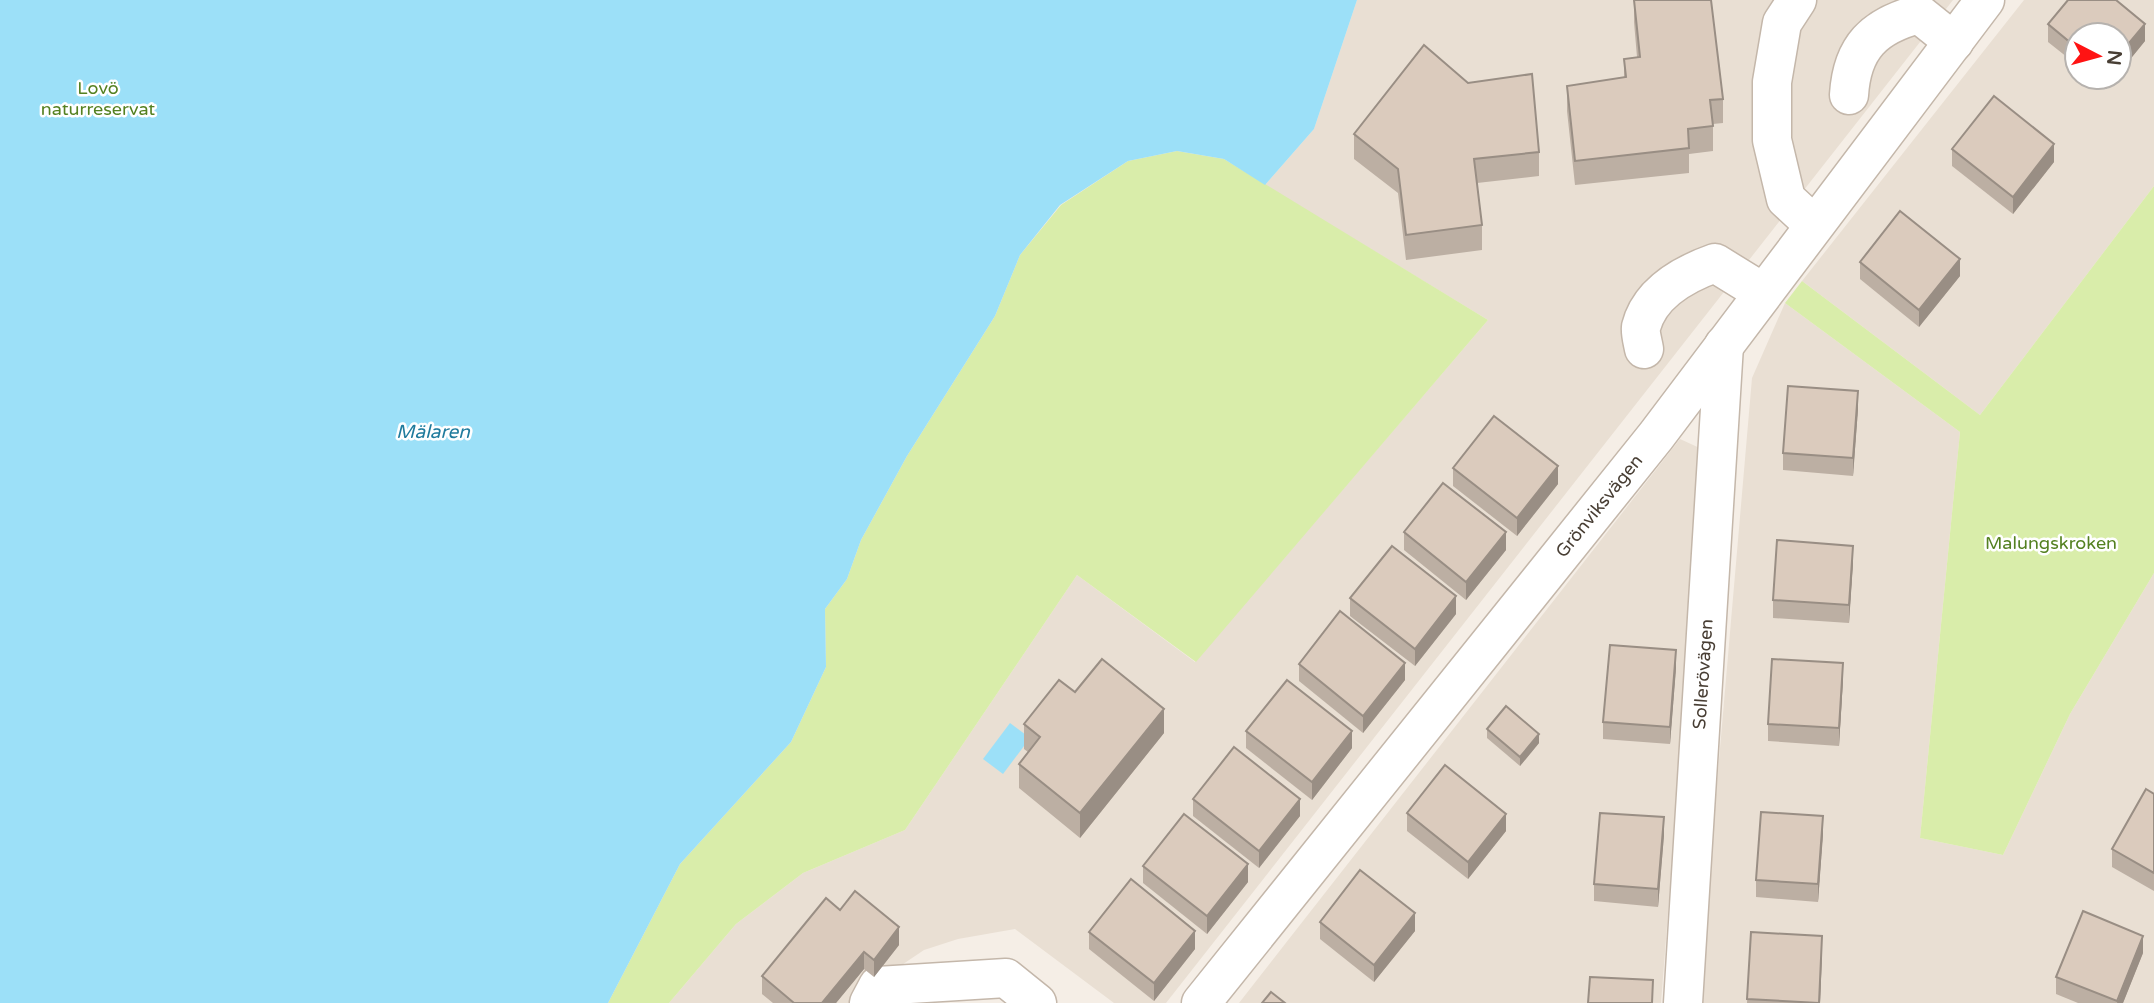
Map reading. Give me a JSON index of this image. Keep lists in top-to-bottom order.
{
  "streets": {
    "street": ["Grönviksvägen", "Sollerövägen"]
  },
  "crossings": [
    ["Grönviksvägen", "Sollerövägen"]
  ],
  "water": ["Mälaren"],
  "parks": ["Lovö naturreservat", "Malungskroken"],
  "north": "right"
}
